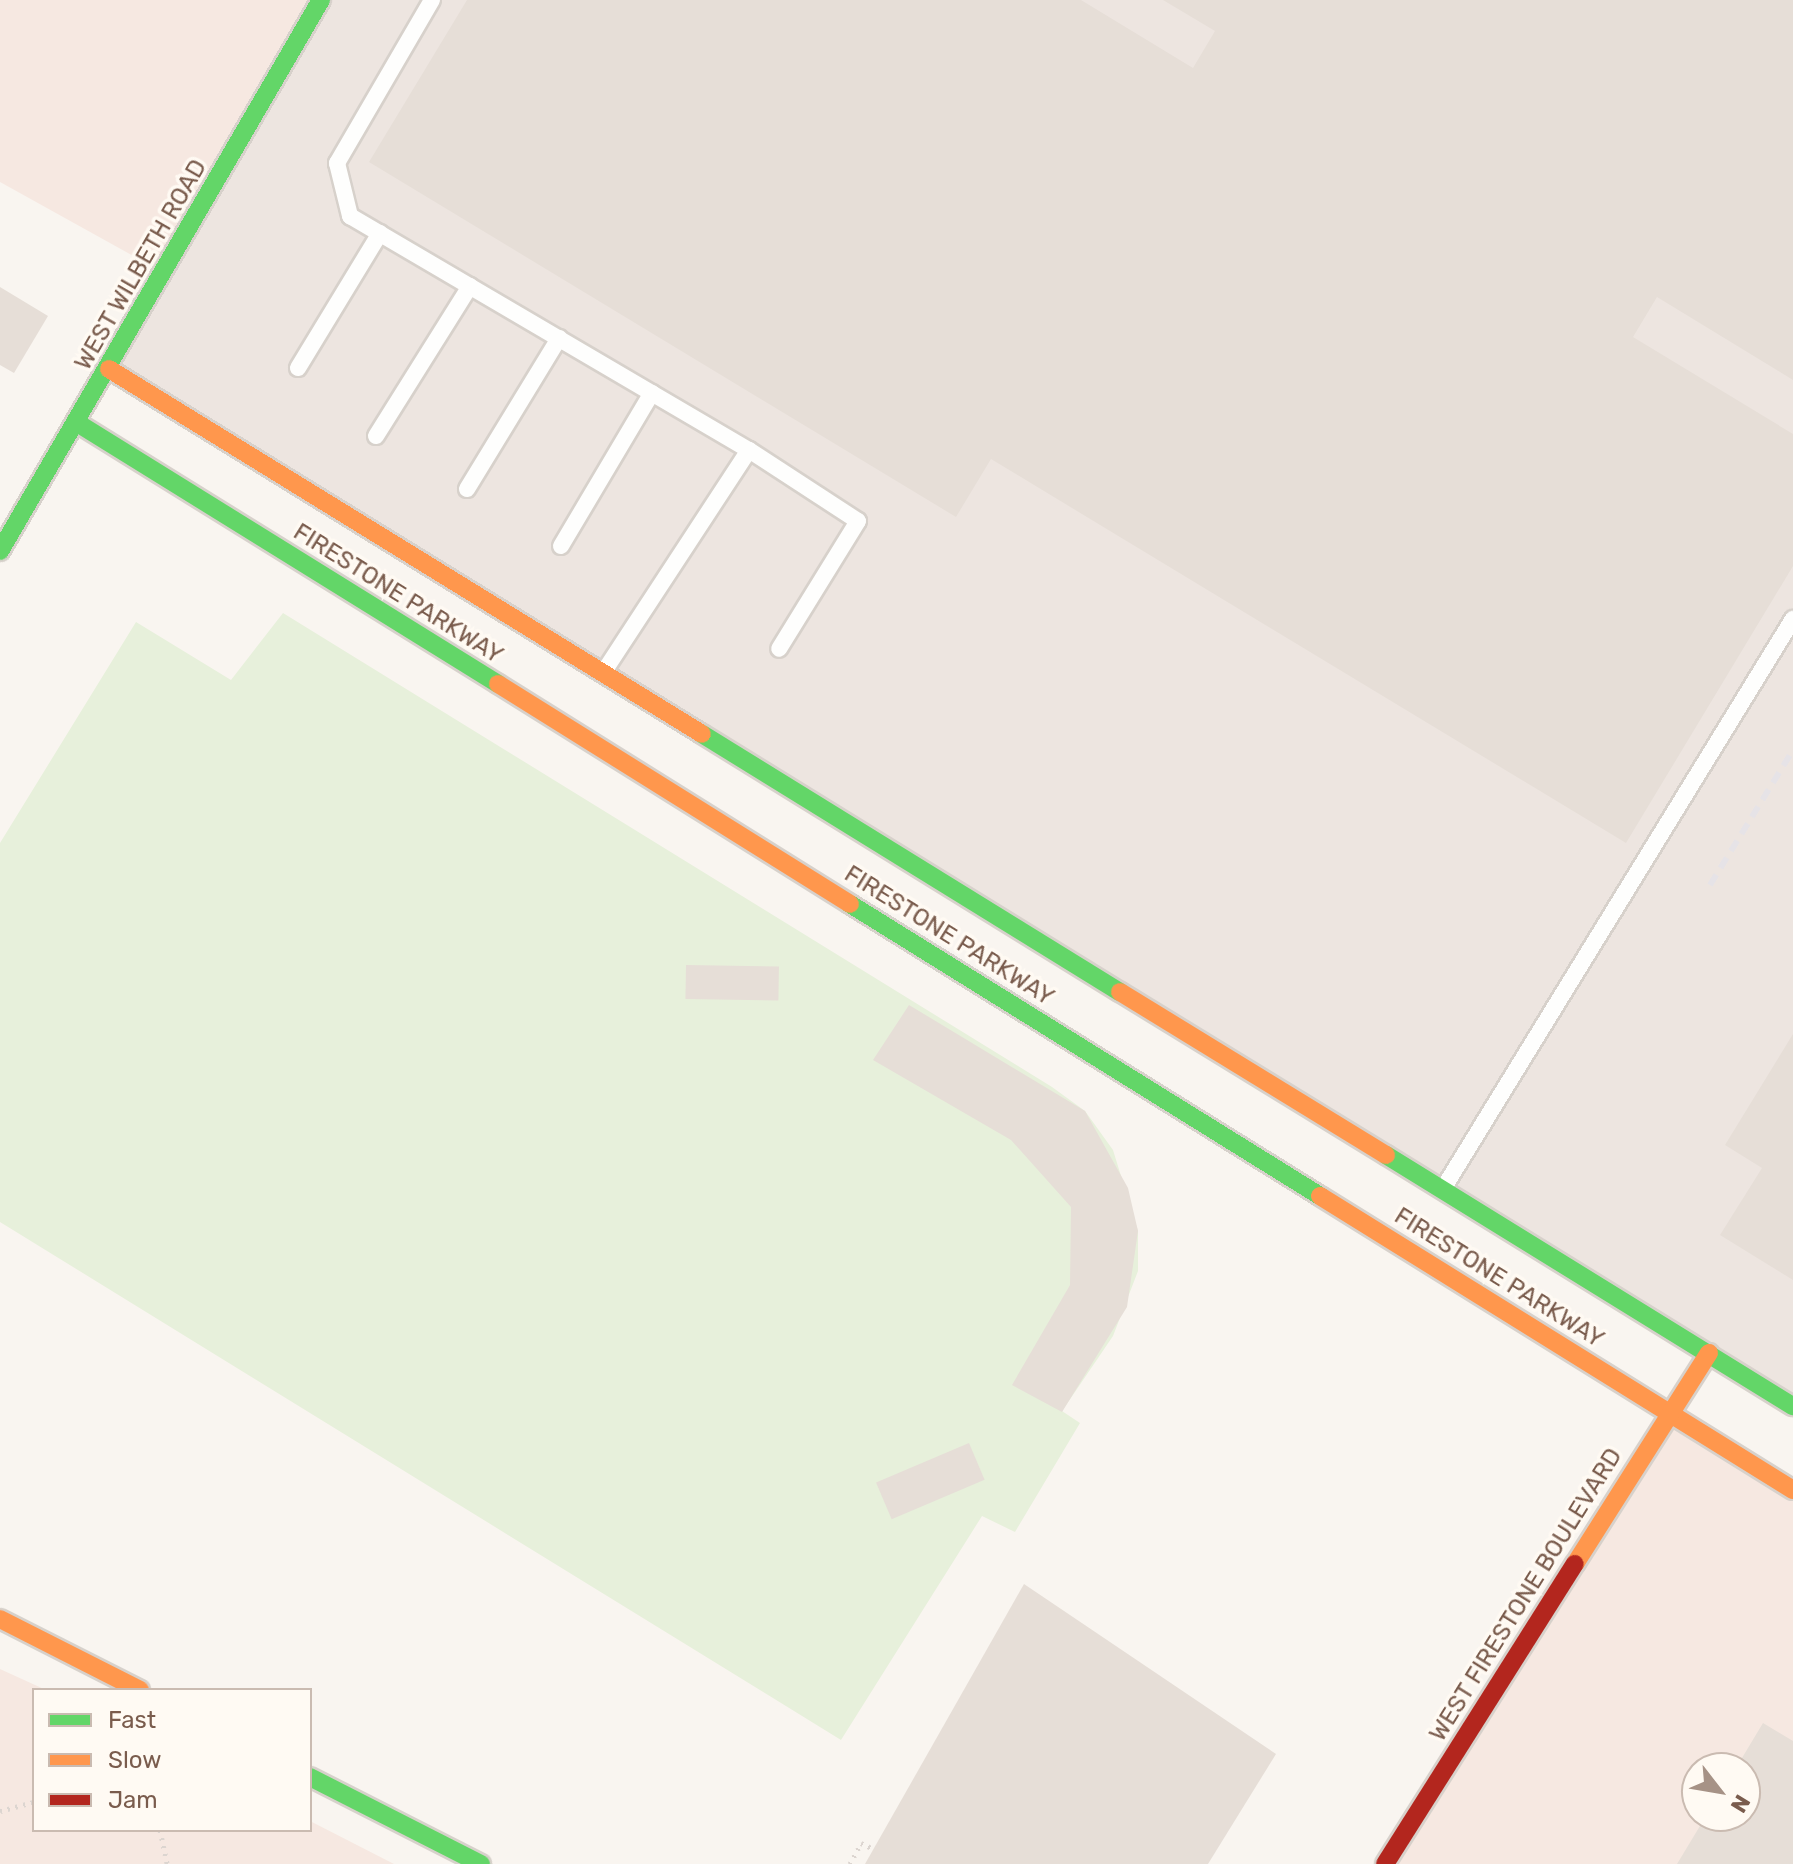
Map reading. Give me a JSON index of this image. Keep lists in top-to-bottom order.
{
  "streets": {
    "street": ["WEST WILBETH ROAD", "FIRESTONE PARKWAY", "WEST FIRESTONE BOULEVARD"]
  },
  "crossings": [
    ["WEST WILBETH ROAD", "FIRESTONE PARKWAY"],
    ["FIRESTONE PARKWAY", "WEST FIRESTONE BOULEVARD"]
  ],
  "legend": ["Fast", "Slow", "Jam"],
  "north": "bottom right"
}
